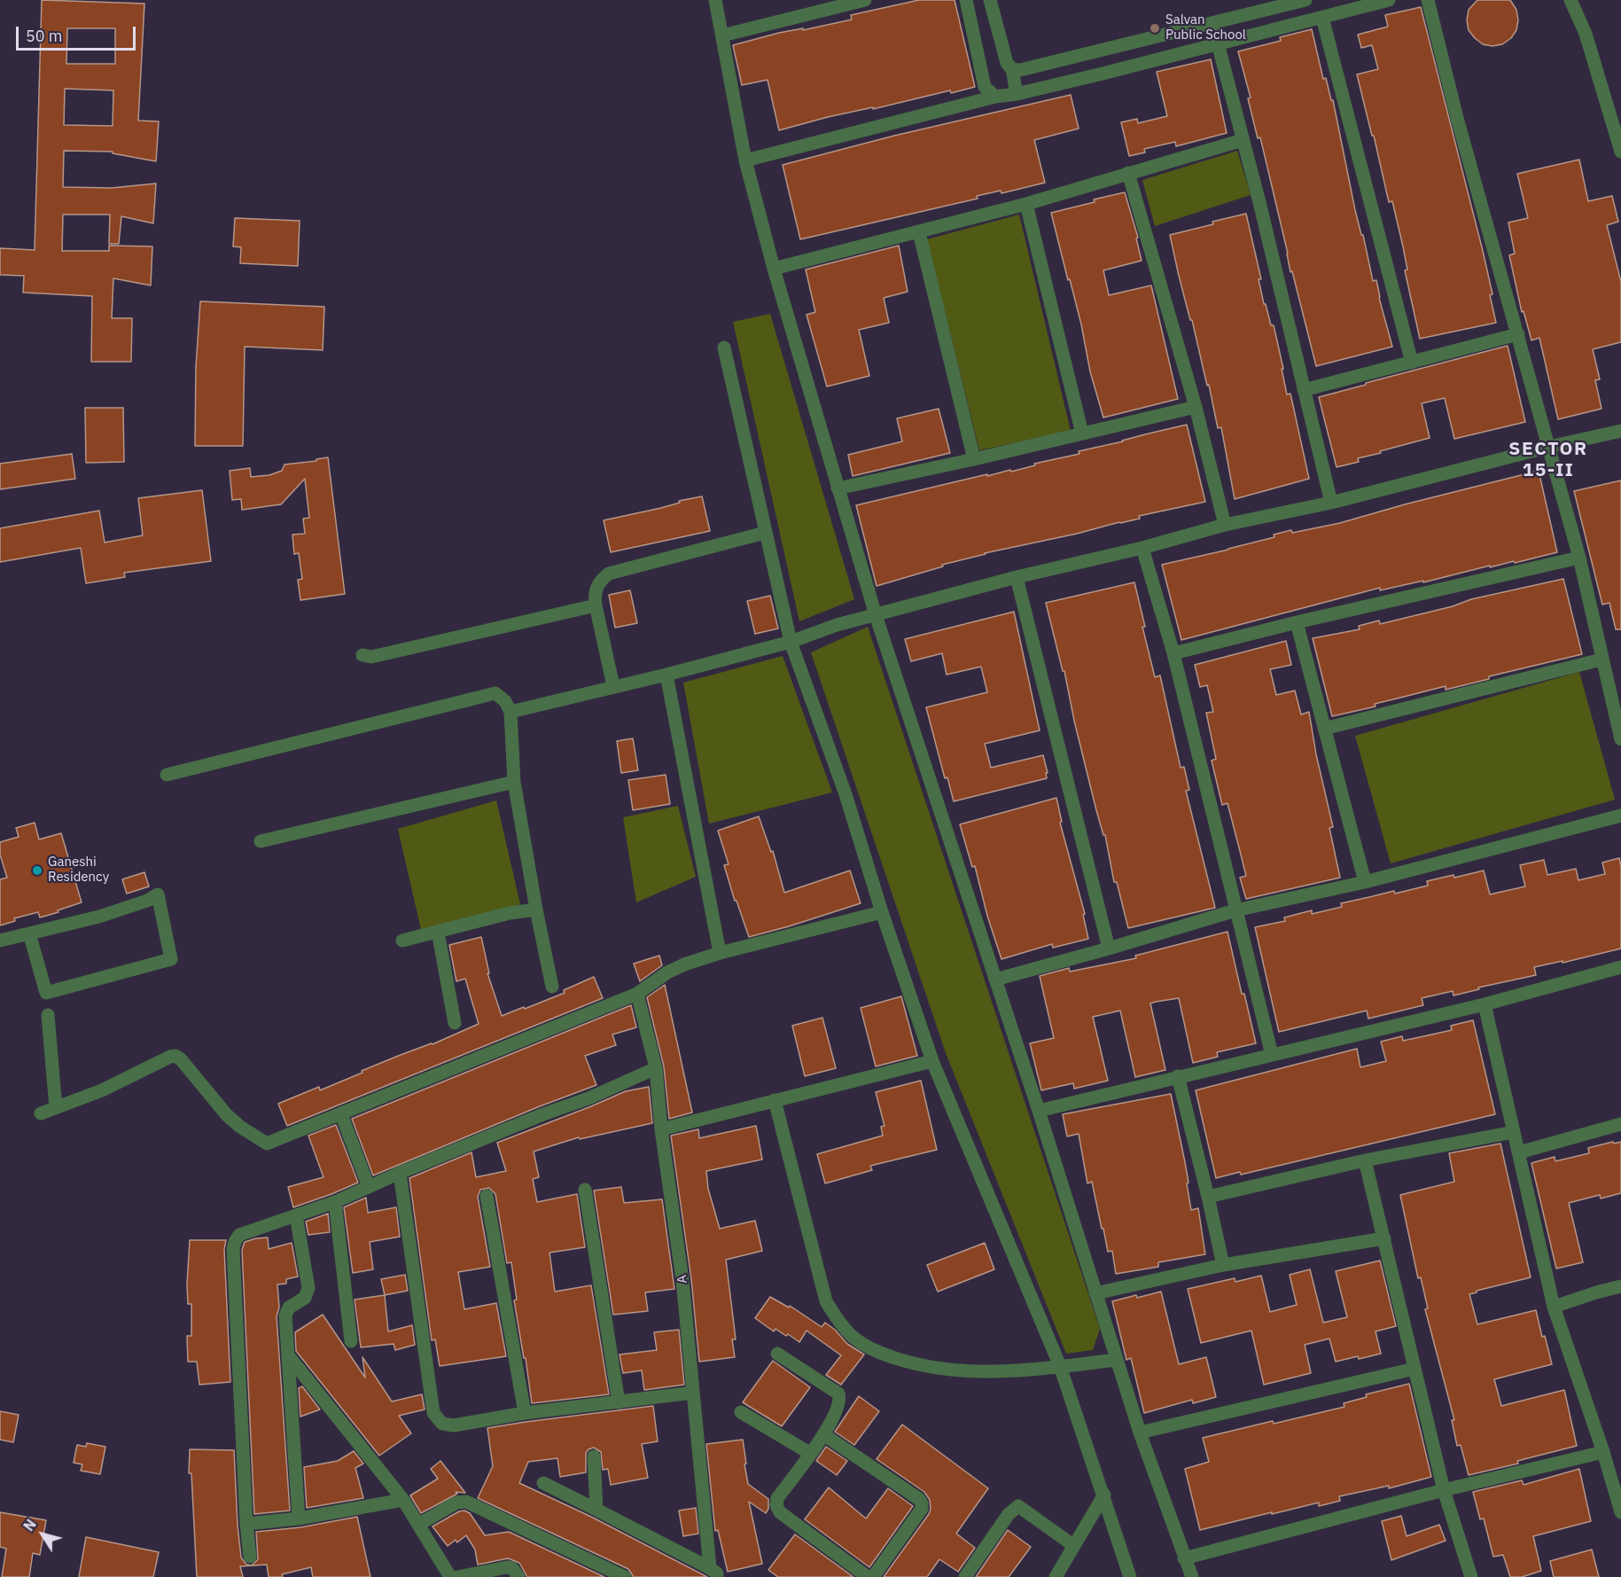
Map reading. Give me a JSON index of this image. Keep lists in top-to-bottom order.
{
  "streets": {
    "street": ["A"]
  },
  "districts": ["SECTOR 15-II"],
  "places": ["Salvan Public School", "Ganeshi Residency"],
  "scale_bar": "50 m",
  "north": "top left"
}
